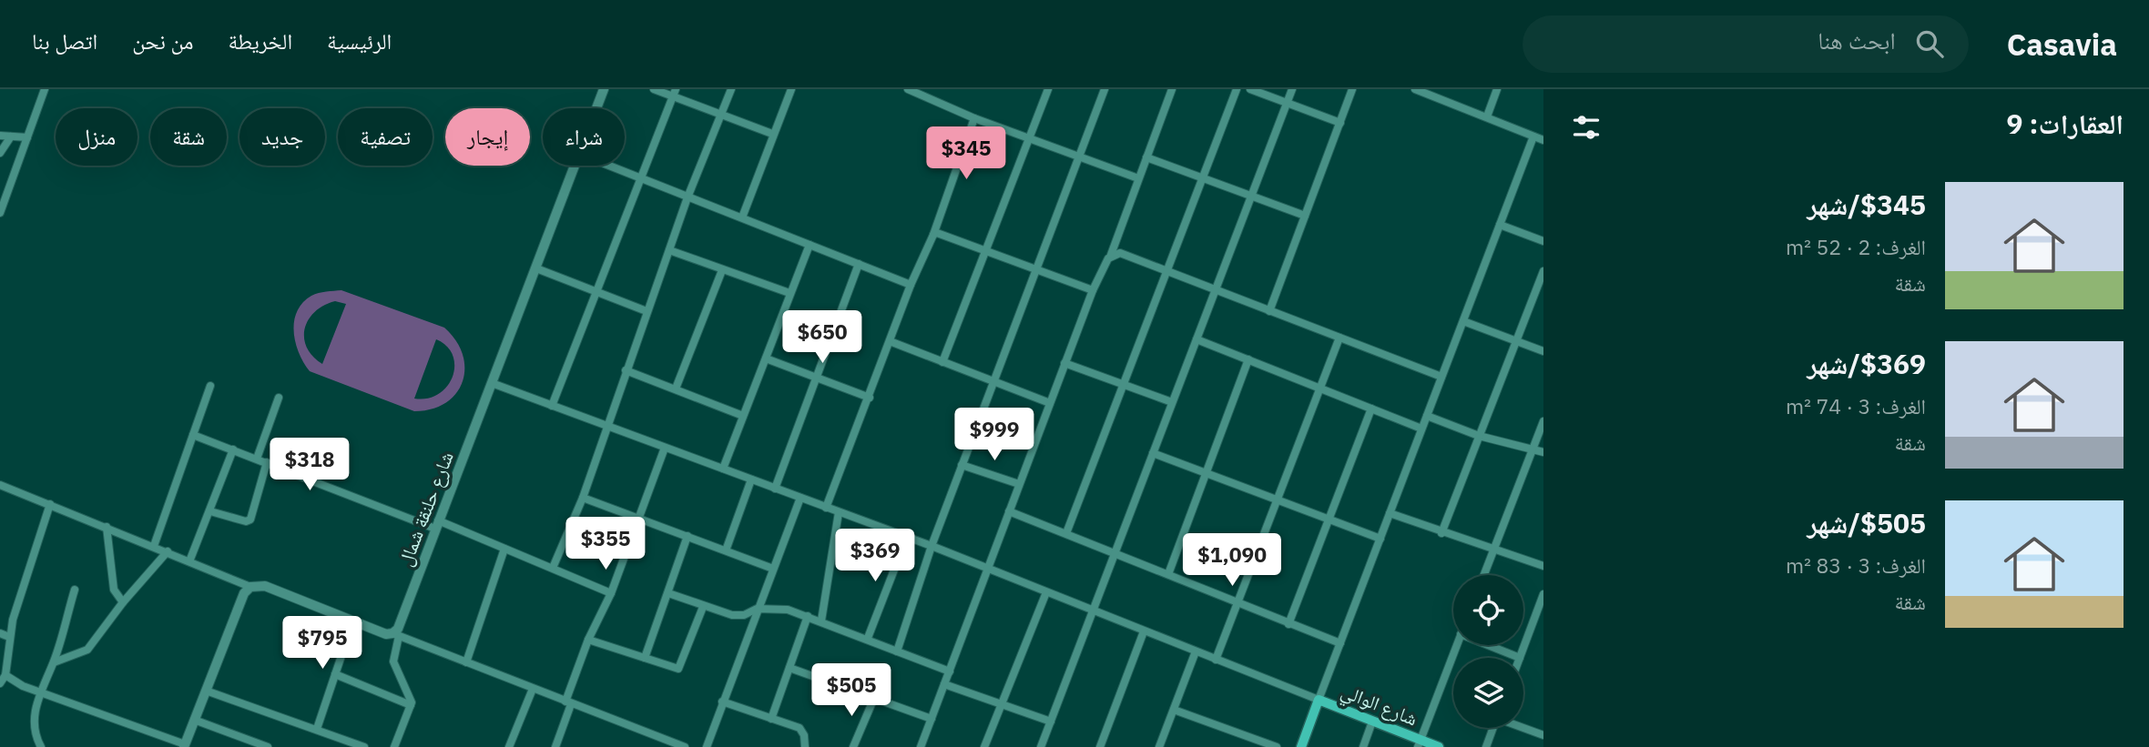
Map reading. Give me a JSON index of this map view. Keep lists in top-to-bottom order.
{
  "streets": {
    "main road": ["شارع الوالي"],
    "street": ["شارع حلنقة شمال"]
  },
  "page": {
    "header": "Casavia",
    "search": "ابحث هنا",
    "nav": [
      "الرئيسية",
      "الخريطة",
      "من نحن",
      "اتصل بنا"
    ],
    "heading": "العقارات: 9",
    "chip": [
      "شراء",
      "إيجار",
      "تصفية",
      "جديد",
      "شقة",
      "منزل"
    ],
    "price": [
      "$345",
      "$650",
      "$999",
      "$318",
      "$355",
      "$369",
      "$1,090",
      "$795",
      "$505"
    ],
    "list": [
      {
        "name": "$345/شهر",
        "note": "الغرف: 2 · 52 m² · شقة"
      },
      {
        "name": "$369/شهر",
        "note": "الغرف: 3 · 74 m² · شقة"
      },
      {
        "name": "$505/شهر",
        "note": "الغرف: 3 · 83 m² · شقة"
      }
    ]
  }
}
